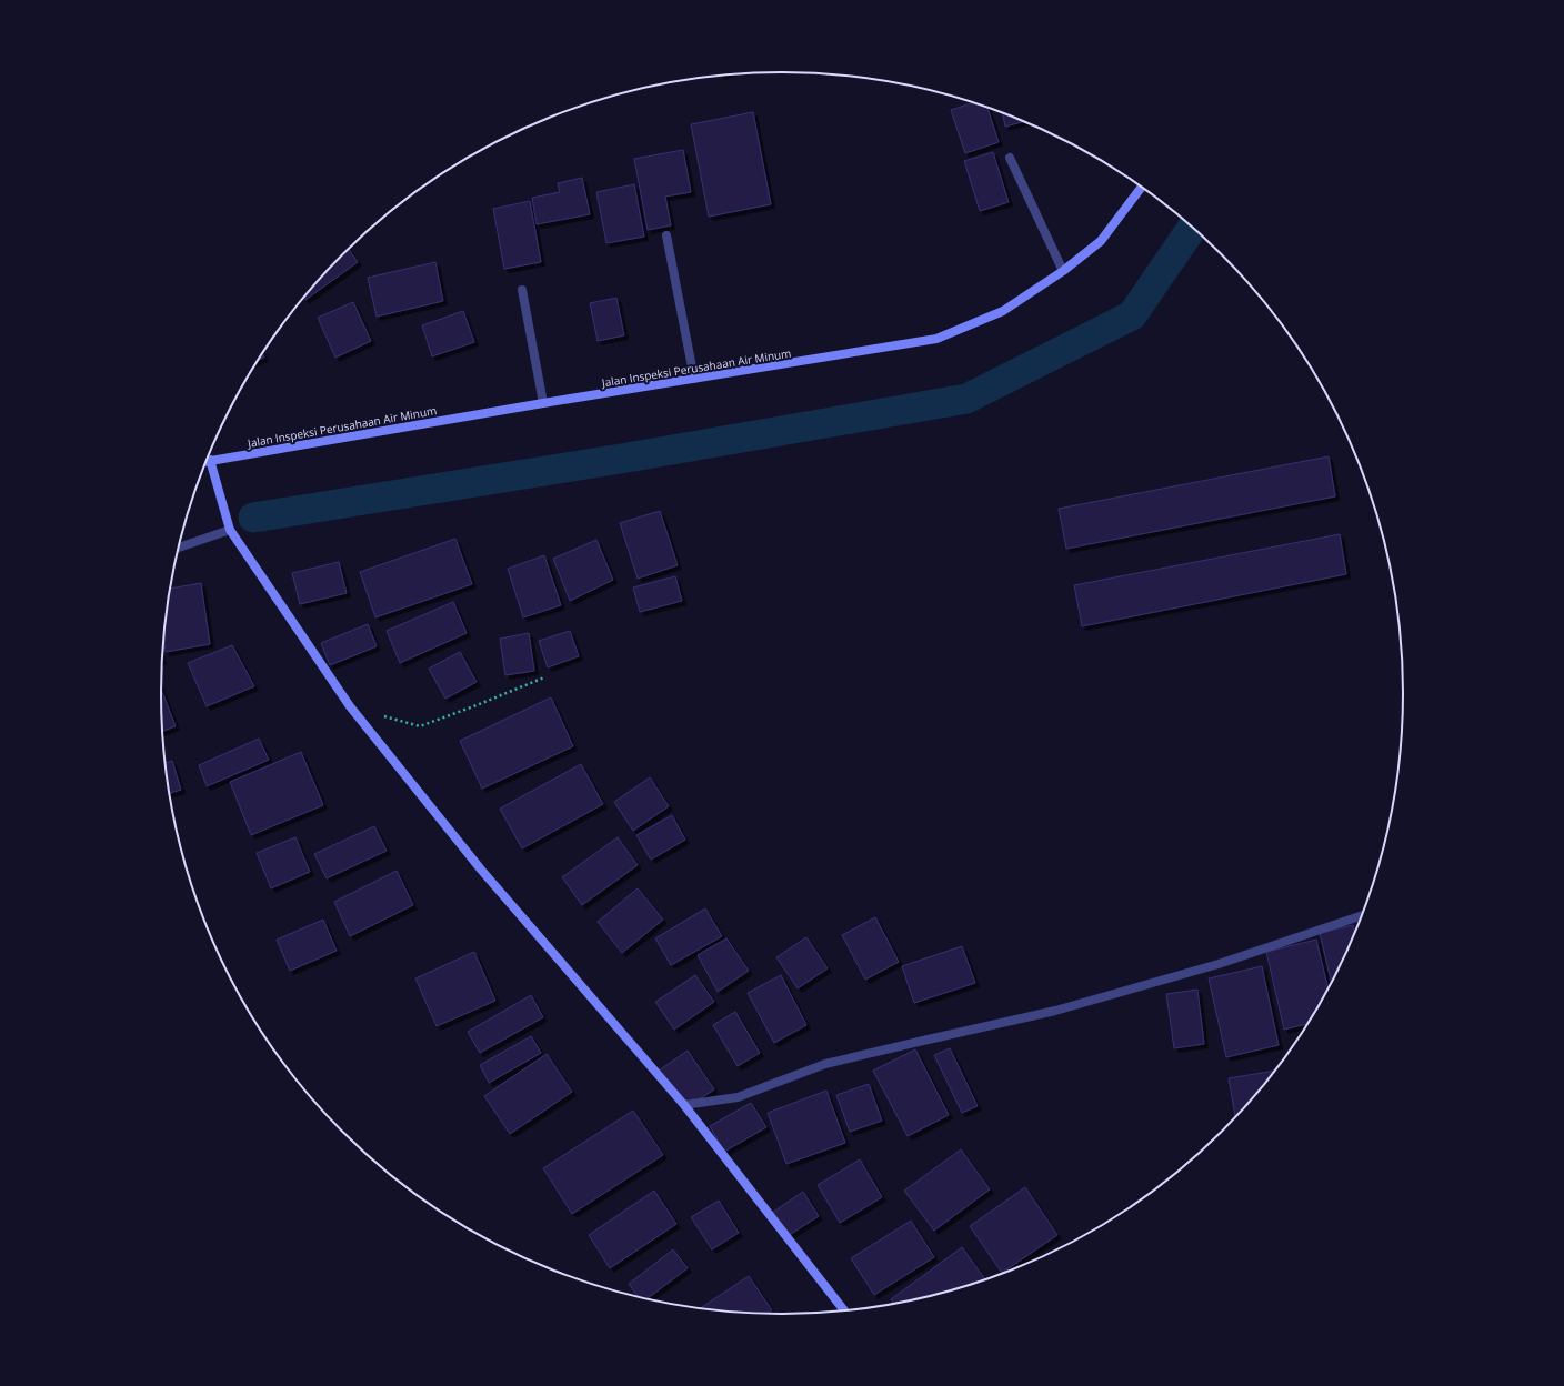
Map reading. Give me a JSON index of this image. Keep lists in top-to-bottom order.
{
  "streets": {
    "street": ["Jalan Inspeksi Perusahaan Air Minum"]
  }
}
